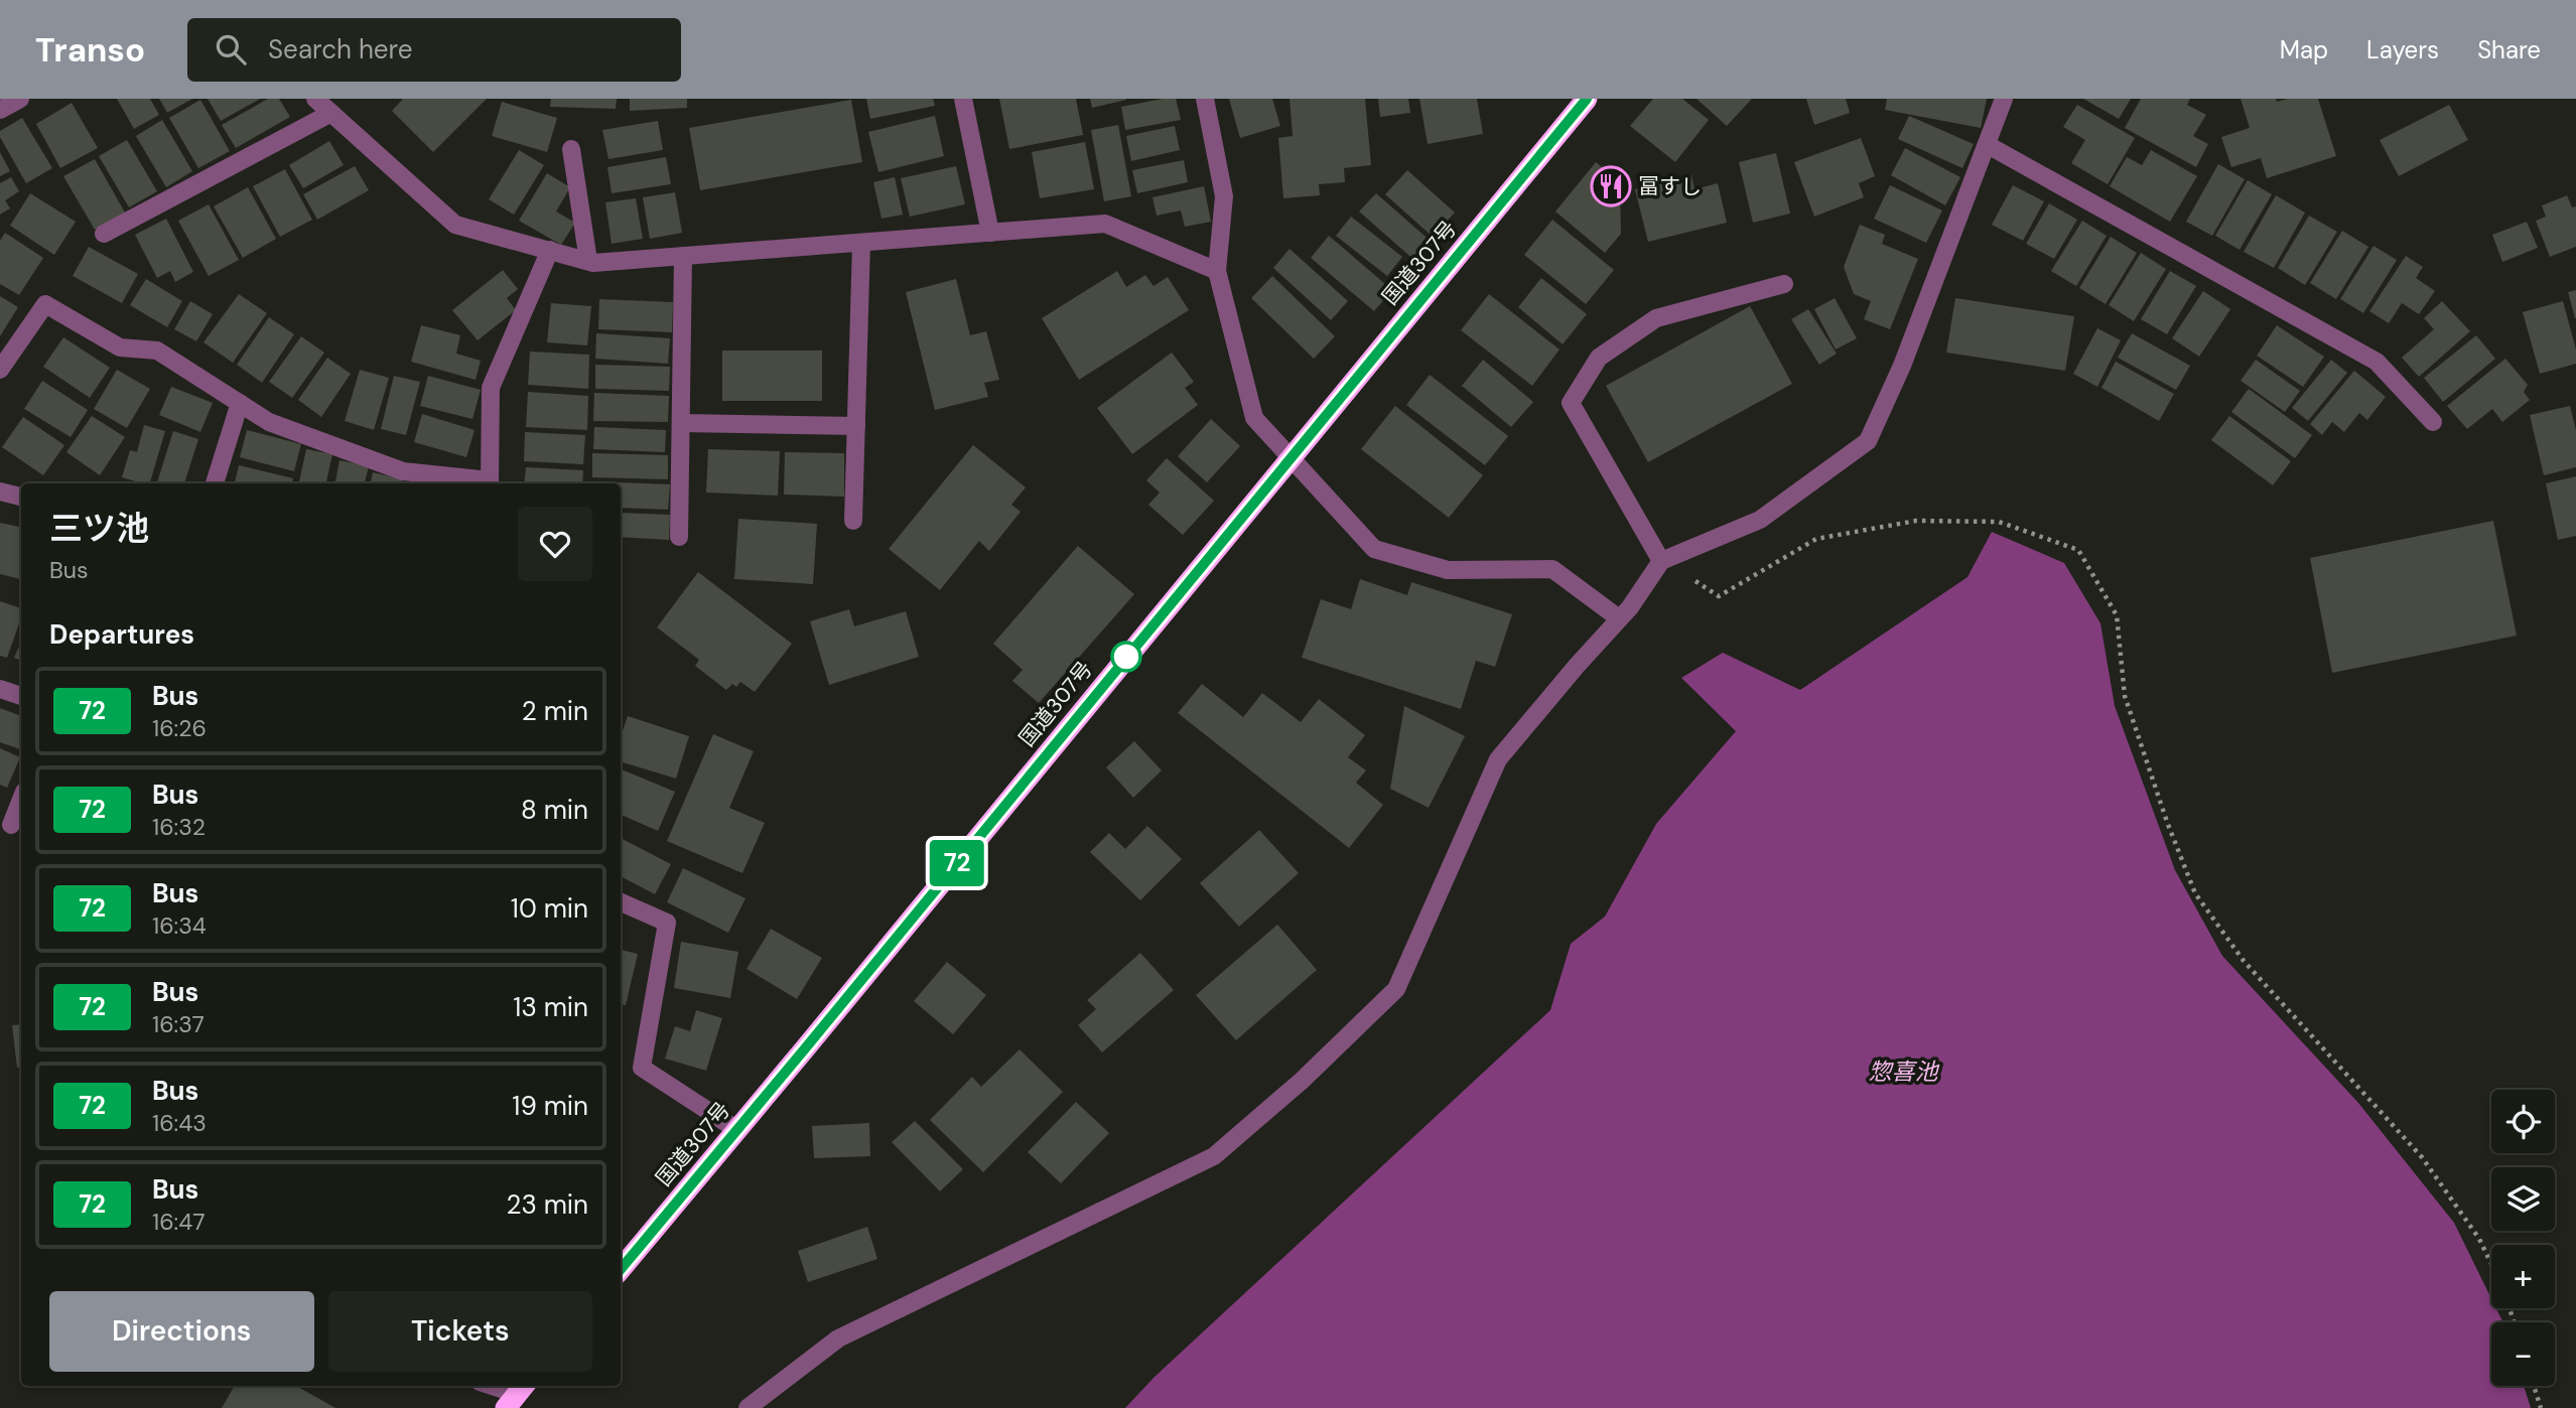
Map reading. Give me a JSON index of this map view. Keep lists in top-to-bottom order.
{
  "streets": {
    "highway": ["国道307号"]
  },
  "water": ["惣喜池"],
  "places": {
    "restaurant": ["冨すし"]
  },
  "lines": ["bus line 72"],
  "page": {
    "header": "Transo",
    "search": "Search here",
    "nav": ["Map", "Layers", "Share"],
    "on_map": "72",
    "heading": [
      ["三ツ池", "Bus"],
      "Departures"
    ],
    "list": [
      {
        "mark": "72",
        "name": "Bus",
        "note": "16:26",
        "value": "2 min"
      },
      {
        "mark": "72",
        "name": "Bus",
        "note": "16:32",
        "value": "8 min"
      },
      {
        "mark": "72",
        "name": "Bus",
        "note": "16:34",
        "value": "10 min"
      },
      {
        "mark": "72",
        "name": "Bus",
        "note": "16:37",
        "value": "13 min"
      },
      {
        "mark": "72",
        "name": "Bus",
        "note": "16:43",
        "value": "19 min"
      },
      {
        "mark": "72",
        "name": "Bus",
        "note": "16:47",
        "value": "23 min"
      }
    ],
    "map_buttons": ["+", "−"],
    "buttons": ["Directions", "Tickets"]
  }
}
